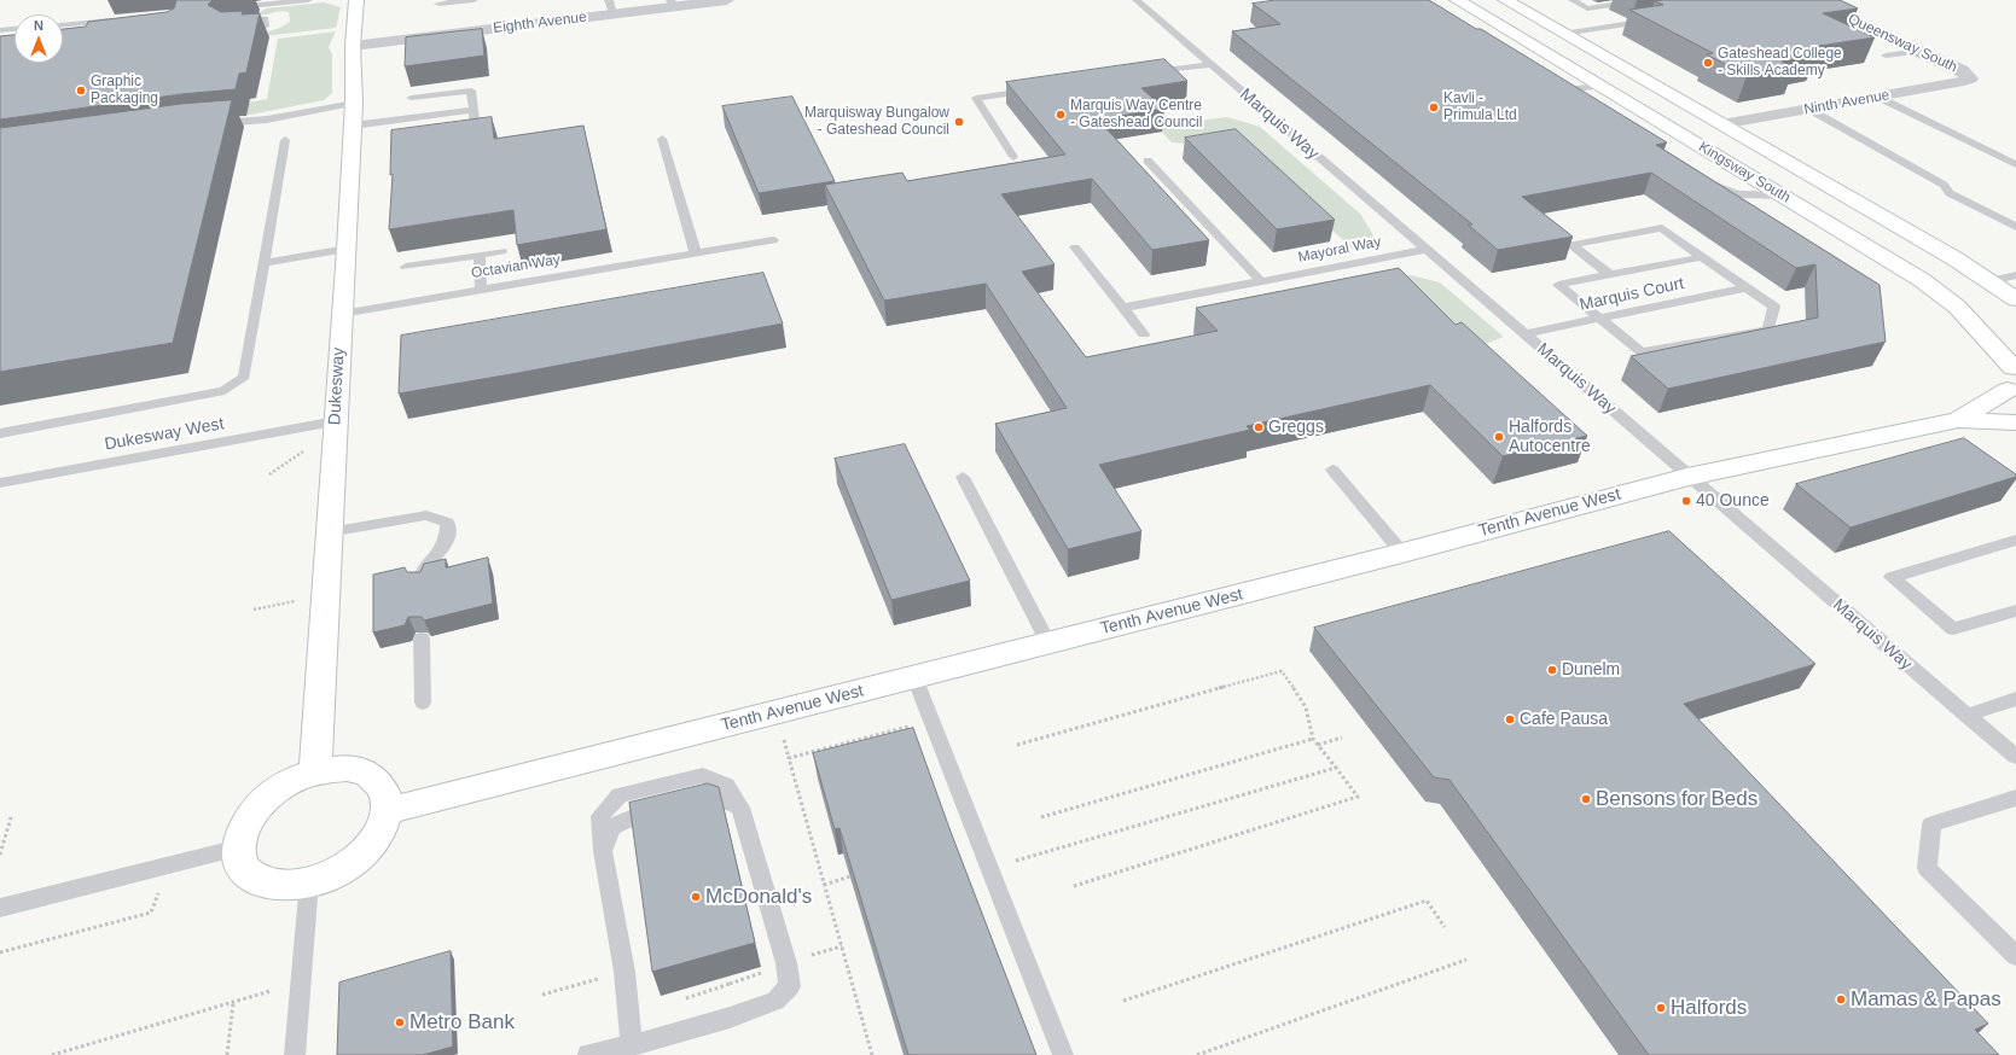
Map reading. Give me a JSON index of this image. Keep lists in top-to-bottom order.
{
  "streets": {
    "street": [
      "Eighth Avenue",
      "Queensway South",
      "Ninth Avenue",
      "Kingsway South",
      "Dukesway",
      "Tenth Avenue West"
    ],
    "lane": [
      "Marquis Way",
      "Mayoral Way",
      "Octavian Way",
      "Marquis Court",
      "Dukesway West"
    ]
  },
  "crossings": [
    ["Eighth Avenue", "Dukesway"],
    ["Queensway South", "Ninth Avenue"],
    ["Ninth Avenue", "Kingsway South"],
    ["Marquis Way", "Mayoral Way"],
    ["Marquis Way", "Marquis Court"],
    ["Marquis Way", "Tenth Avenue West"],
    ["Kingsway South", "Tenth Avenue West"],
    ["Octavian Way", "Dukesway"],
    ["Dukesway", "Dukesway West"],
    ["Dukesway", "Tenth Avenue West"]
  ],
  "places": [
    "Gateshead College - Skills Academy",
    "Graphic Packaging",
    "Kavli - Primula Ltd",
    "Marquis Way Centre - Gateshead Council",
    "Marquisway Bungalow - Gateshead Council",
    "Greggs",
    "Halfords Autocentre",
    "40 Ounce",
    "Dunelm",
    "Cafe Pausa",
    "Bensons for Beds",
    "McDonald's",
    "Mamas & Papas",
    "Halfords",
    "Metro Bank"
  ],
  "north": "top"
}
